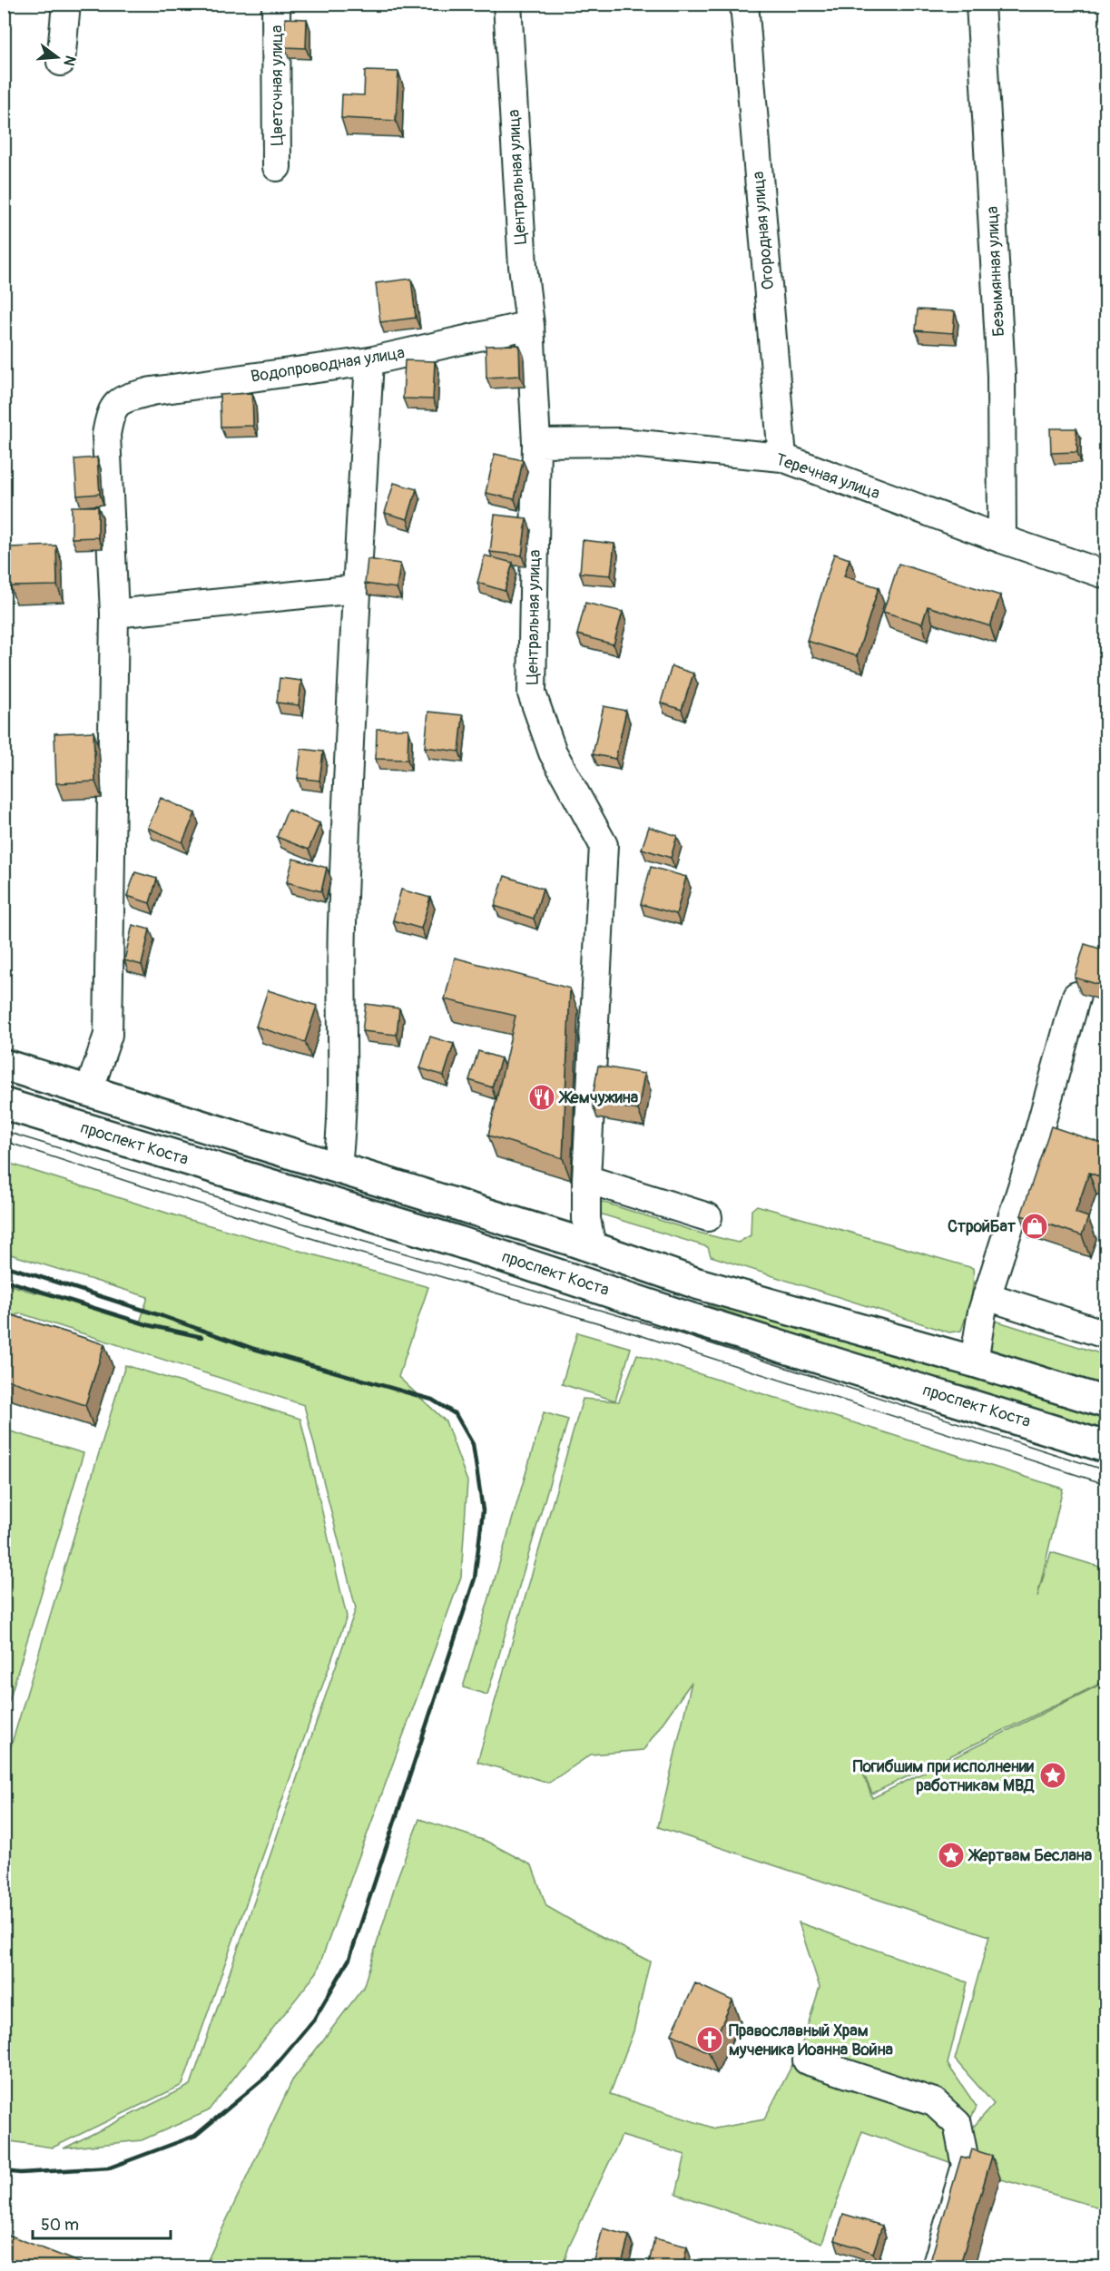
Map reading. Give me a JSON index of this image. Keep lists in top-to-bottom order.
{
  "streets": {
    "main road": ["проспект Коста"],
    "street": [
      "Цветочная улица",
      "Центральная улица",
      "Огородная улица",
      "Безымянная улица",
      "Водопроводная улица",
      "Теречная улица"
    ]
  },
  "crossings": [
    ["Центральная улица", "Водопроводная улица"],
    ["Центральная улица", "Теречная улица"],
    ["Огородная улица", "Теречная улица"],
    ["Безымянная улица", "Теречная улица"]
  ],
  "places": {
    "restaurant": ["Жемчужина"],
    "shop": ["СтройБат"],
    "place": ["Погибшим при исполнении работникам МВД", "Жертвам Беслана"],
    "church": ["Православный Храм мученика Иоанна Война"]
  },
  "scale_bar": "50 m",
  "north": "right"
}
